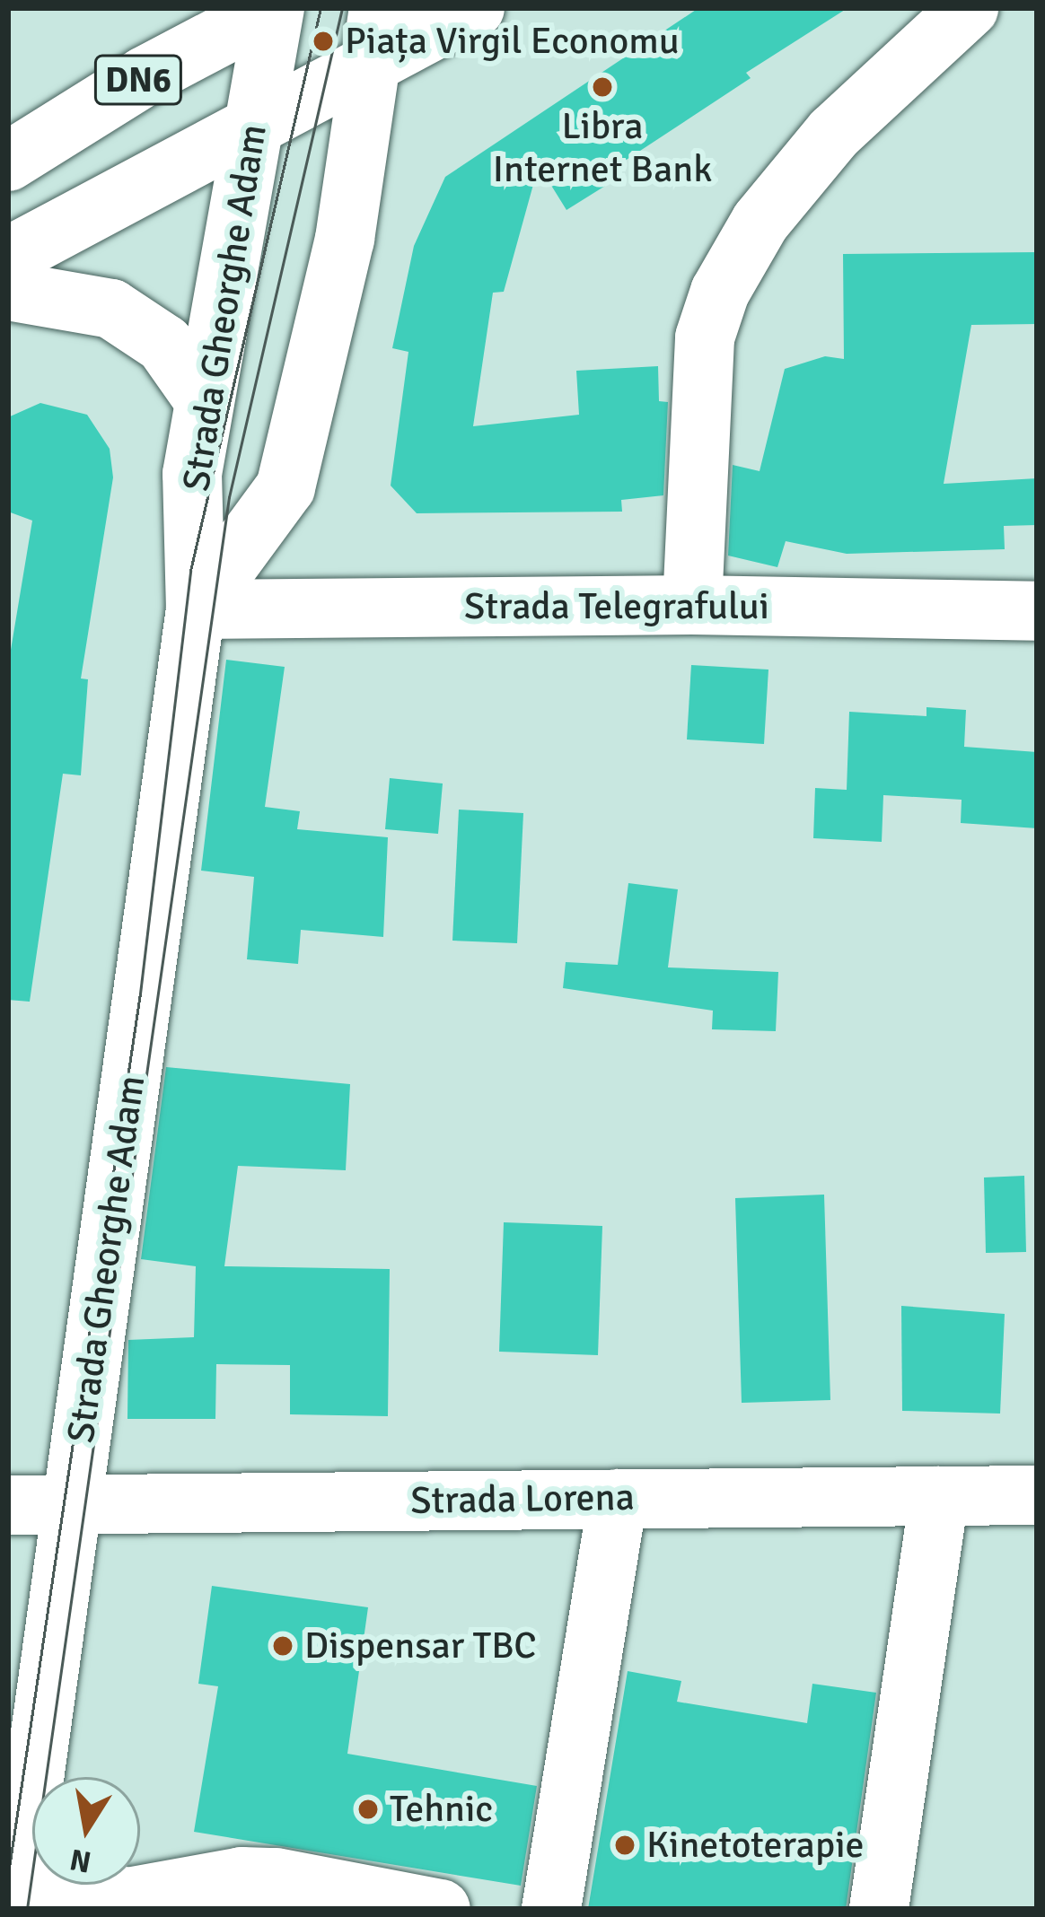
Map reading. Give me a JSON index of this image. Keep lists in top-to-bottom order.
{
  "streets": {
    "main road": [
      "DN6",
      "Strada Gheorghe Adam",
      "Strada Telegrafului",
      "Strada Lorena"
    ]
  },
  "crossings": [
    ["DN6", "Strada Gheorghe Adam"],
    ["Strada Gheorghe Adam", "Strada Telegrafului"],
    ["Strada Gheorghe Adam", "Strada Lorena"]
  ],
  "places": [
    "Piața Virgil Economu",
    "Libra Internet Bank",
    "Dispensar TBC",
    "Tehnic",
    "Kinetoterapie"
  ],
  "north": "bottom"
}
